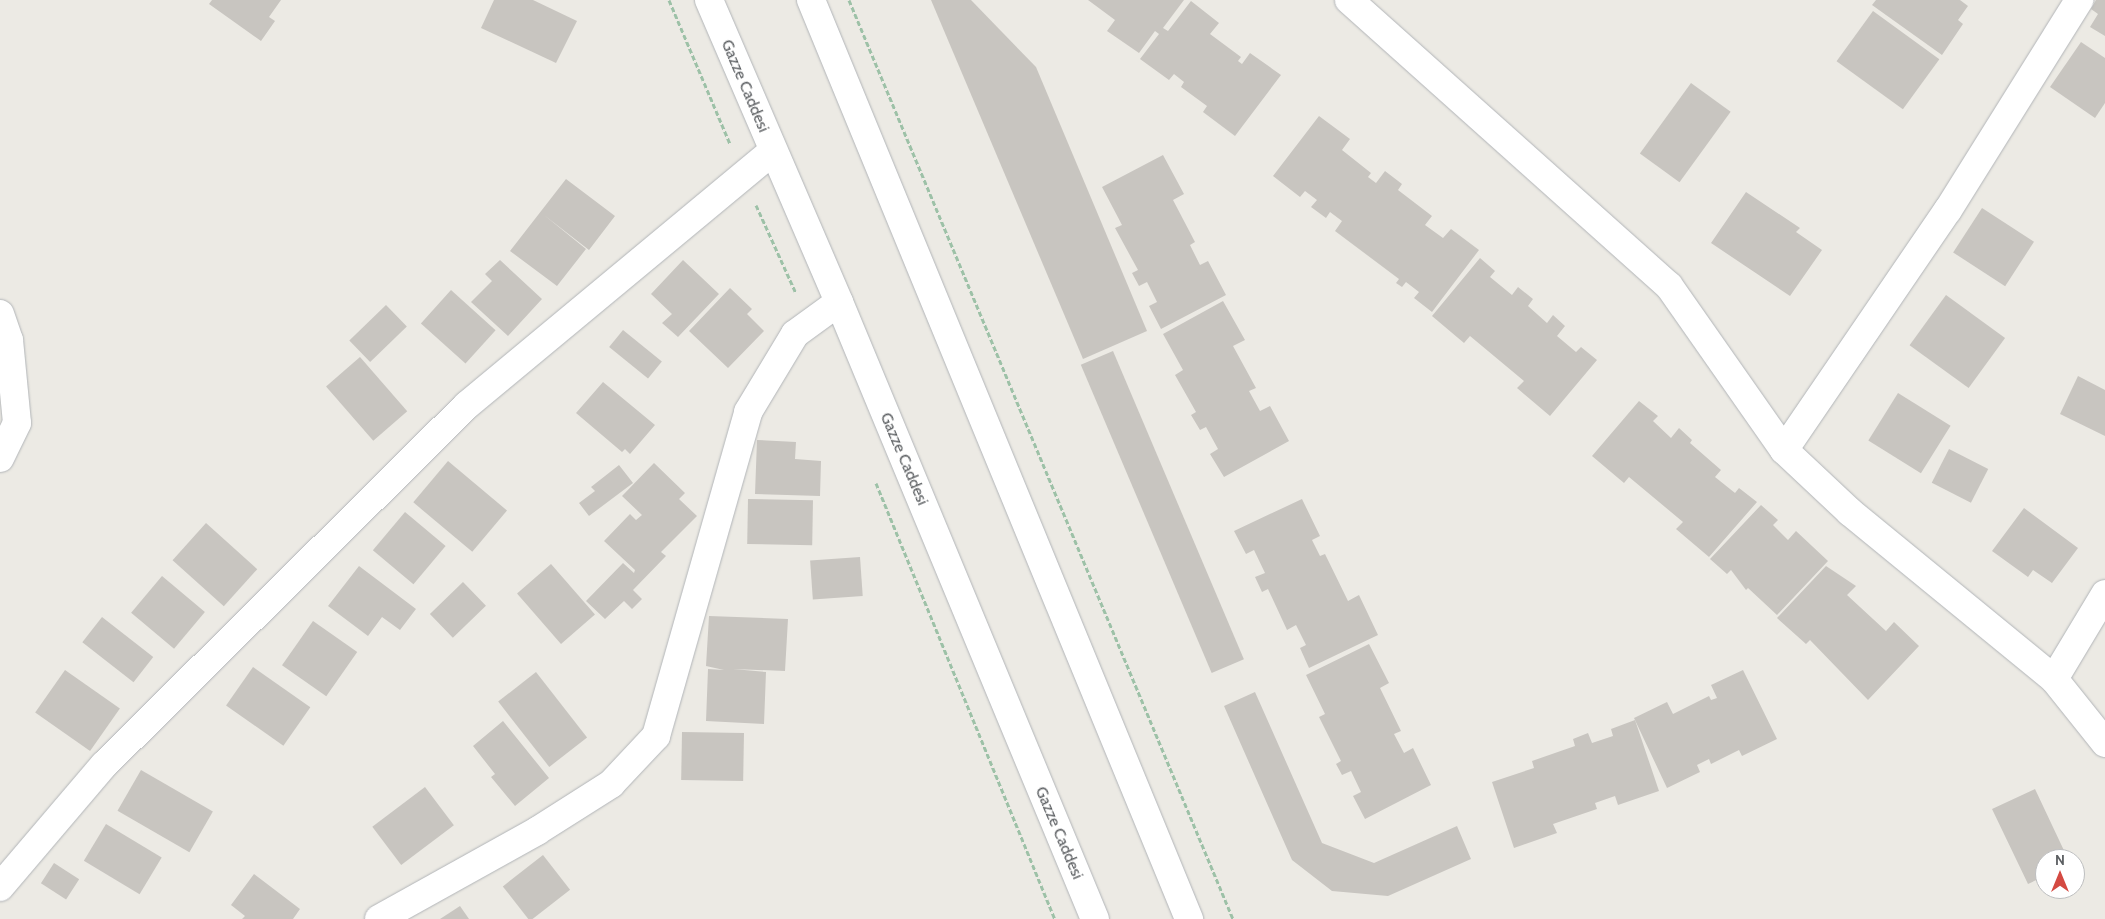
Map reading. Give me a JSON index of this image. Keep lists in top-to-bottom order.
{
  "streets": {
    "street": ["Gazze Caddesi"]
  },
  "north": "top"
}
